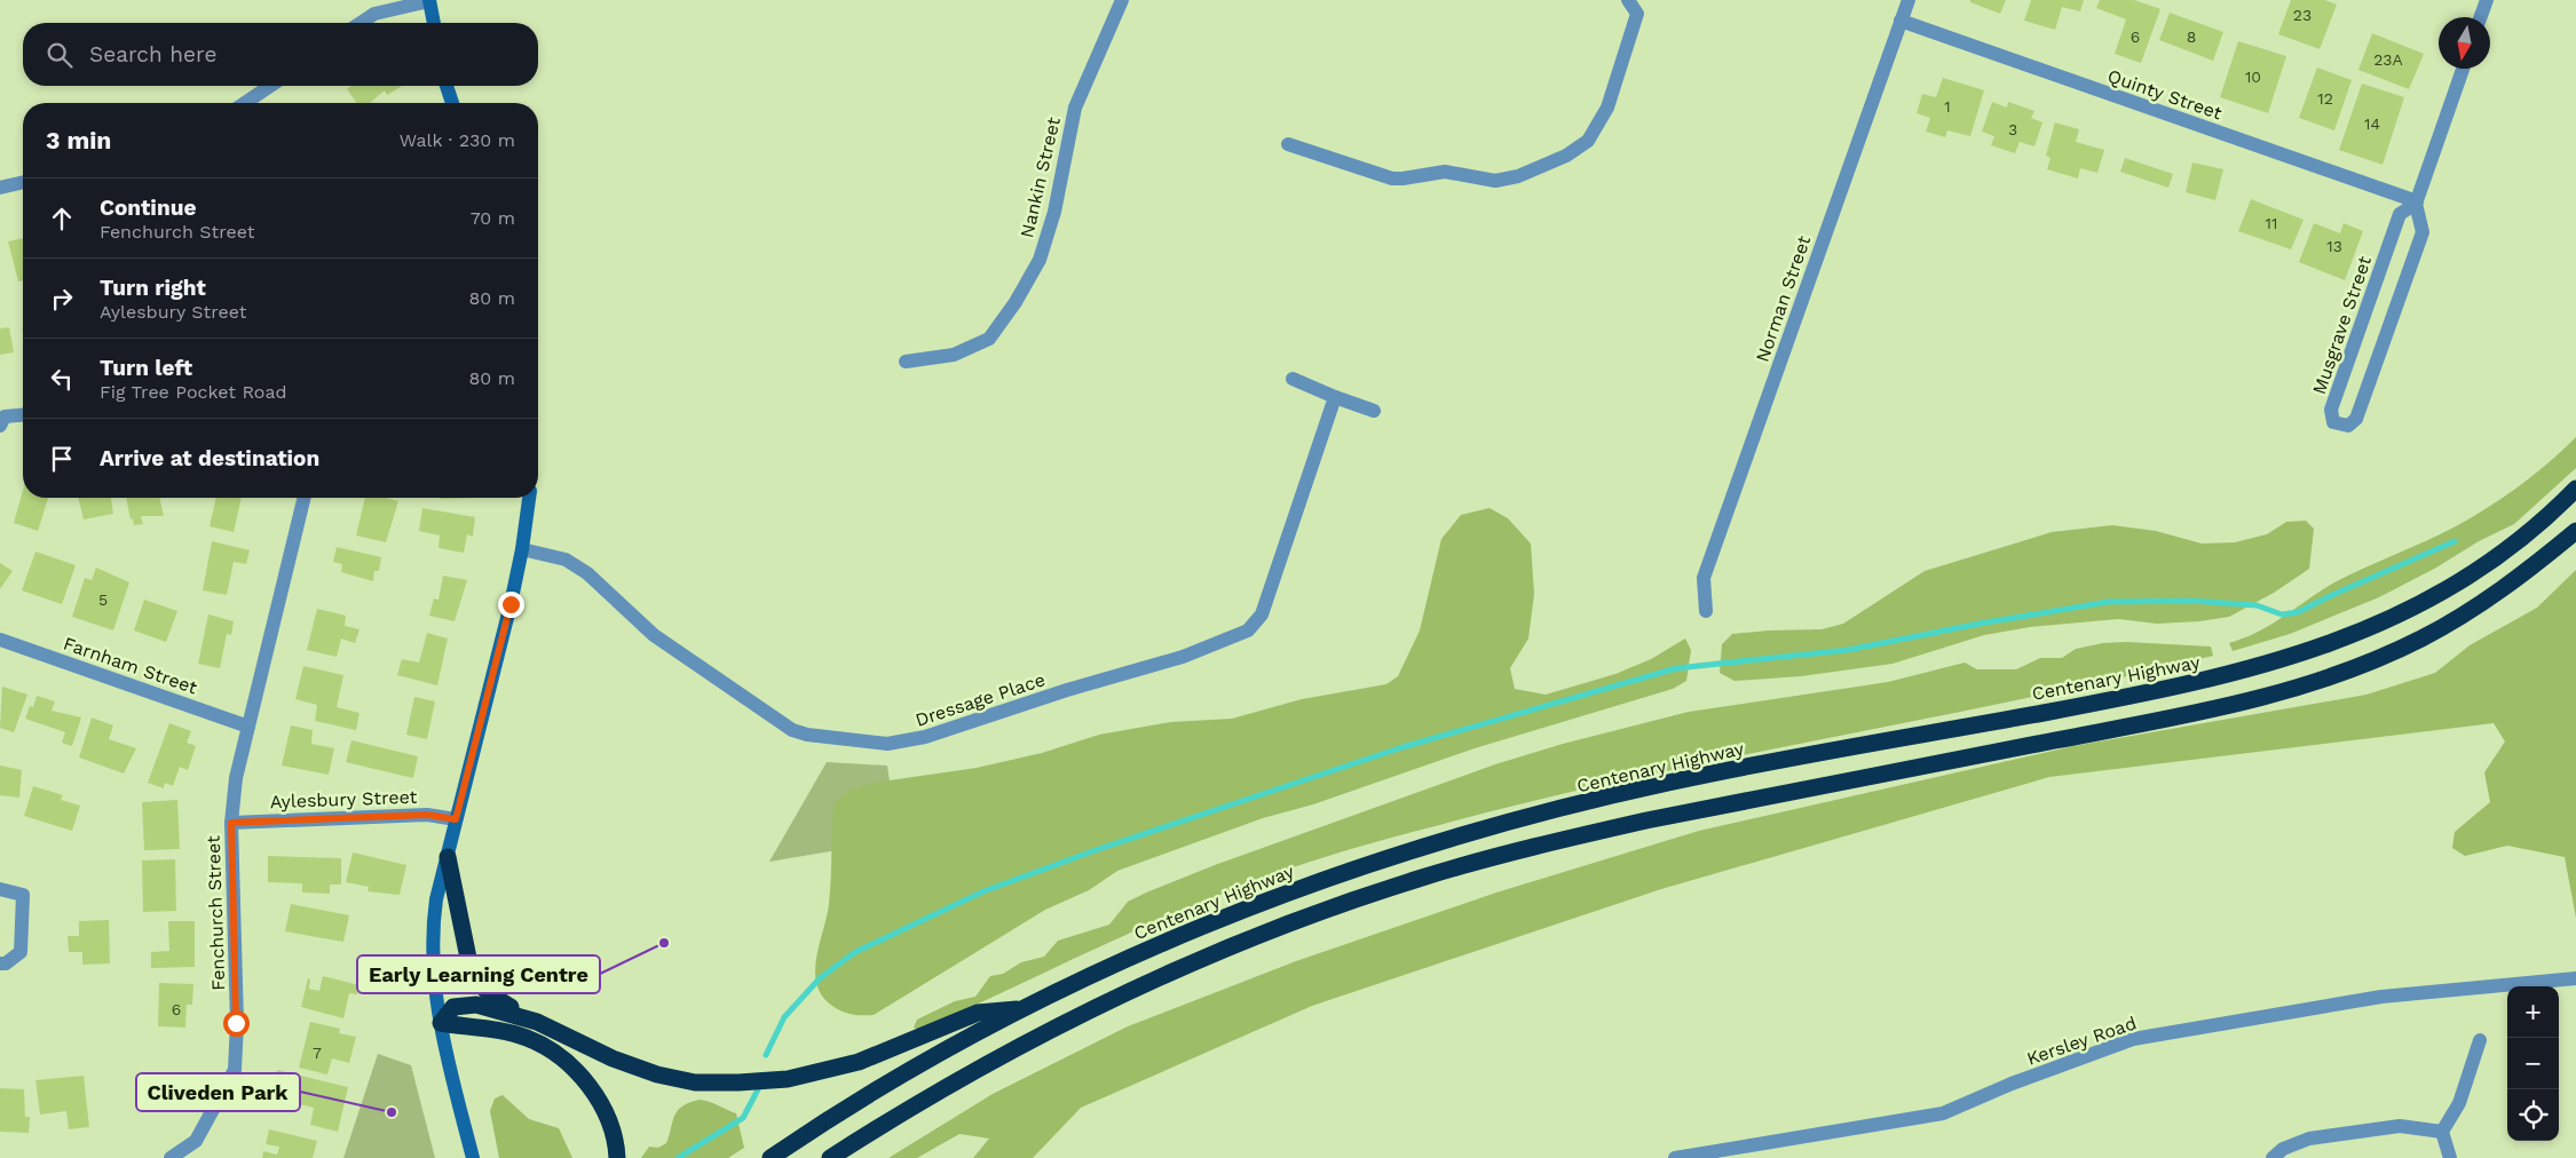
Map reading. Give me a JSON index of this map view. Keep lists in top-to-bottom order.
{
  "streets": {
    "highway": ["Centenary Highway"],
    "street": [
      "Quinty Street",
      "Nankin Street",
      "Norman Street",
      "Musgrave Street",
      "Farnham Street",
      "Dressage Place",
      "Aylesbury Street",
      "Fenchurch Street",
      "Kersley Road"
    ]
  },
  "crossings": [
    ["Quinty Street", "Norman Street"],
    ["Quinty Street", "Musgrave Street"],
    ["Farnham Street", "Fenchurch Street"],
    ["Aylesbury Street", "Fenchurch Street"]
  ],
  "places": ["Early Learning Centre", "Cliveden Park"],
  "house_numbers": [
    "23",
    "6",
    "8",
    "23A",
    "10",
    "12",
    "1",
    "14",
    "3",
    "11",
    "13",
    "5",
    "6",
    "7"
  ],
  "north": "bottom",
  "page": {
    "search": "Search here",
    "heading": ["3 min", "Walk · 230 m"],
    "list": [
      ["Continue", "Fenchurch Street", "70 m"],
      ["Turn right", "Aylesbury Street", "80 m"],
      ["Turn left", "Fig Tree Pocket Road", "80 m"],
      "Arrive at destination"
    ],
    "map_buttons": ["+", "−"]
  }
}
